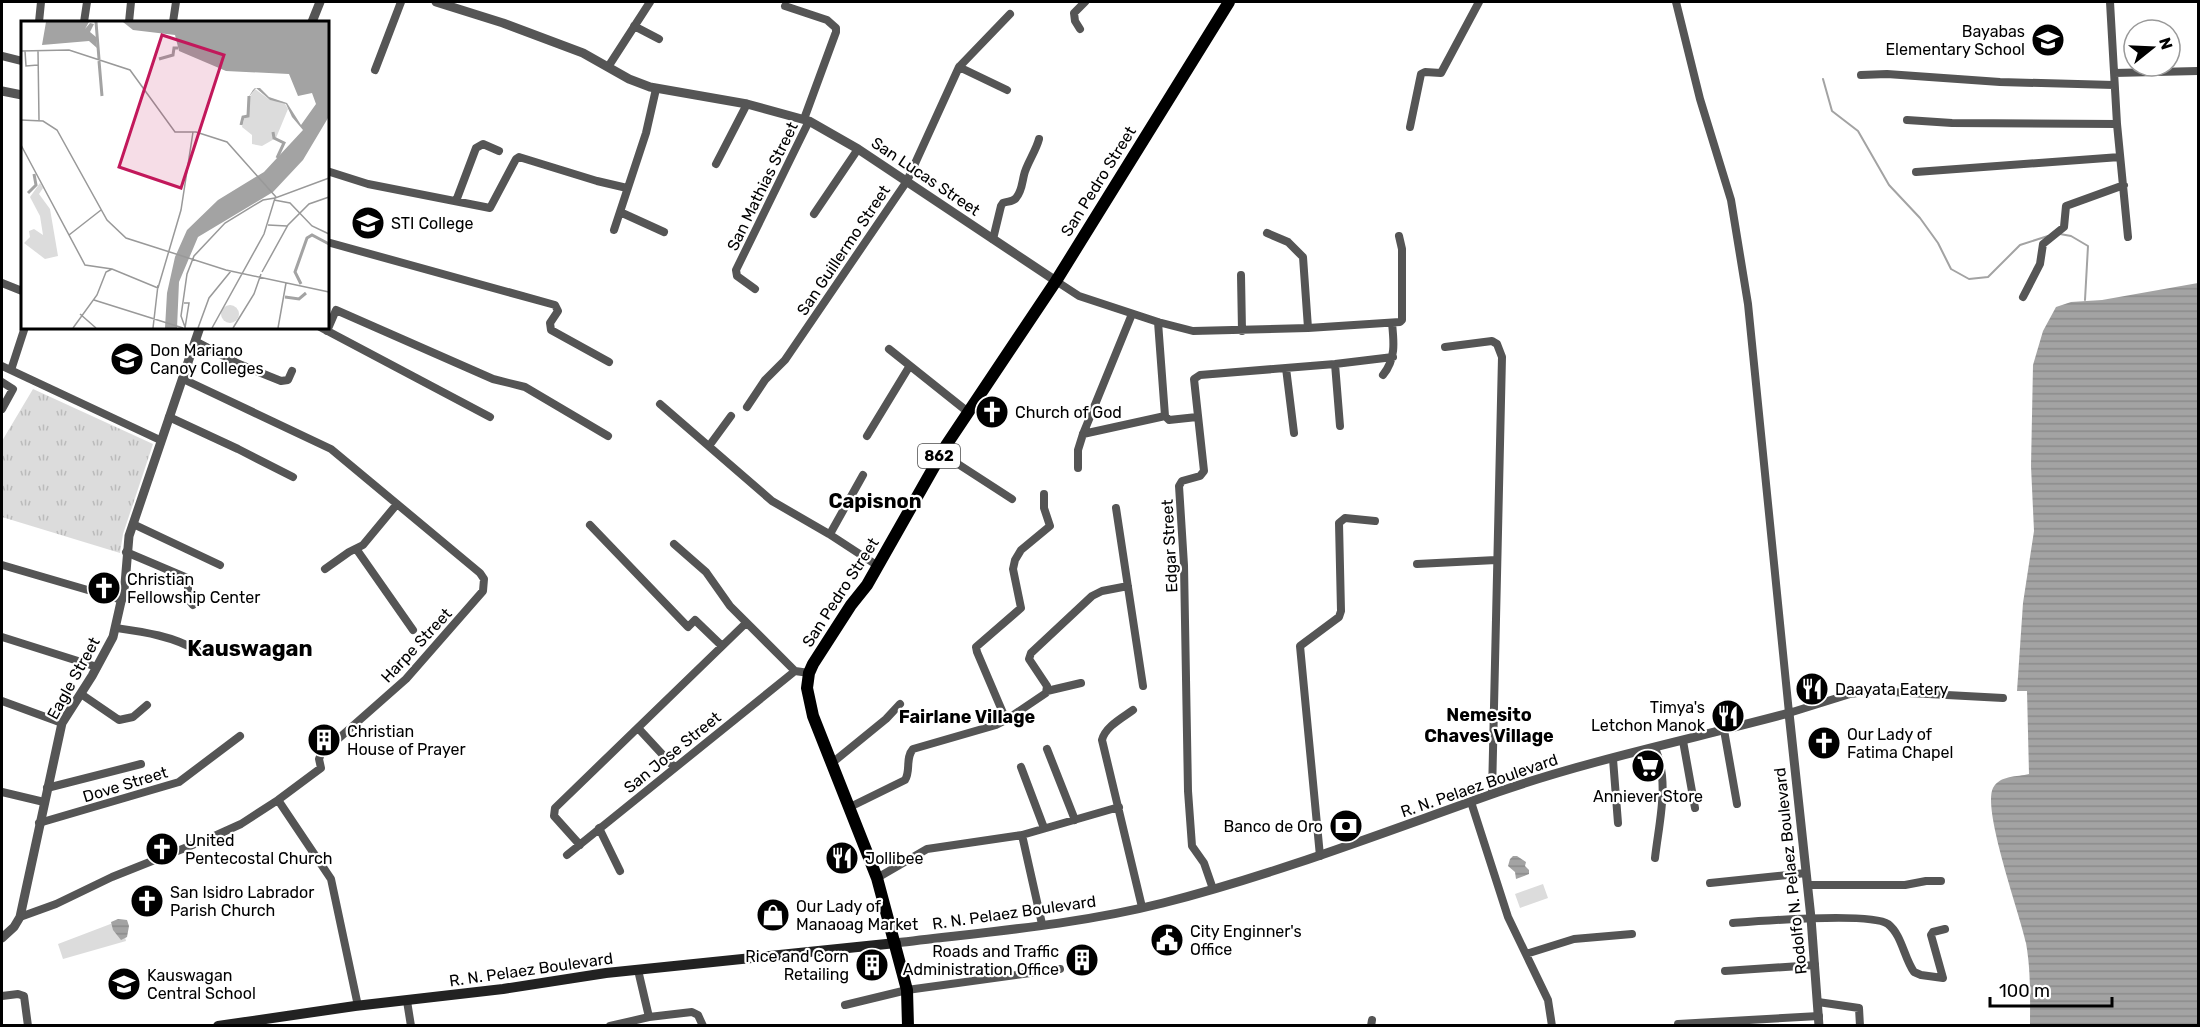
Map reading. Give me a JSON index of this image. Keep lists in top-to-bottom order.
{
  "streets": {
    "main road": ["San Pedro Street", "862", "R. N. Pelaez Boulevard"],
    "street": [
      "San Lucas Street",
      "San Mathias Street",
      "San Guillermo Street",
      "Edgar Street",
      "Harpe Street",
      "Eagle Street",
      "San Jose Street",
      "Dove Street",
      "Rodolfo N. Pelaez Boulevard"
    ]
  },
  "crossings": [
    ["San Lucas Street", "San Pedro Street"],
    ["San Lucas Street", "San Mathias Street"],
    ["San Lucas Street", "San Guillermo Street"],
    ["San Pedro Street", "R. N. Pelaez Boulevard"],
    ["Edgar Street", "R. N. Pelaez Boulevard"],
    ["Harpe Street", "Eagle Street"],
    ["Eagle Street", "Dove Street"],
    ["R. N. Pelaez Boulevard", "Rodolfo N. Pelaez Boulevard"]
  ],
  "districts": [
    "Capisnon",
    "Kauswagan",
    "Nemesito Chaves Village",
    "Fairlane Village"
  ],
  "places": {
    "school or university": [
      "Bayabas Elementary School",
      "STI College",
      "Don Mariano Canoy Colleges",
      "Kauswagan Central School"
    ],
    "church": [
      "Church of God",
      "Christian Fellowship Center",
      "Our Lady of Fatima Chapel",
      "United Pentecostal Church",
      "San Isidro Labrador Parish Church"
    ],
    "restaurant": ["Daayata Eatery", "Timya's Letchon Manok", "Jollibee"],
    "building": ["Christian House of Prayer", "Roads and Traffic Administration Office", "Rice and Corn Retailing"],
    "supermarket": ["Anniever Store"],
    "bank": ["Banco de Oro"],
    "shop": ["Our Lady of Manaoag Market"],
    "public building": ["City Enginner's Office"]
  },
  "scale_bar": "100 m",
  "north": "right"
}
